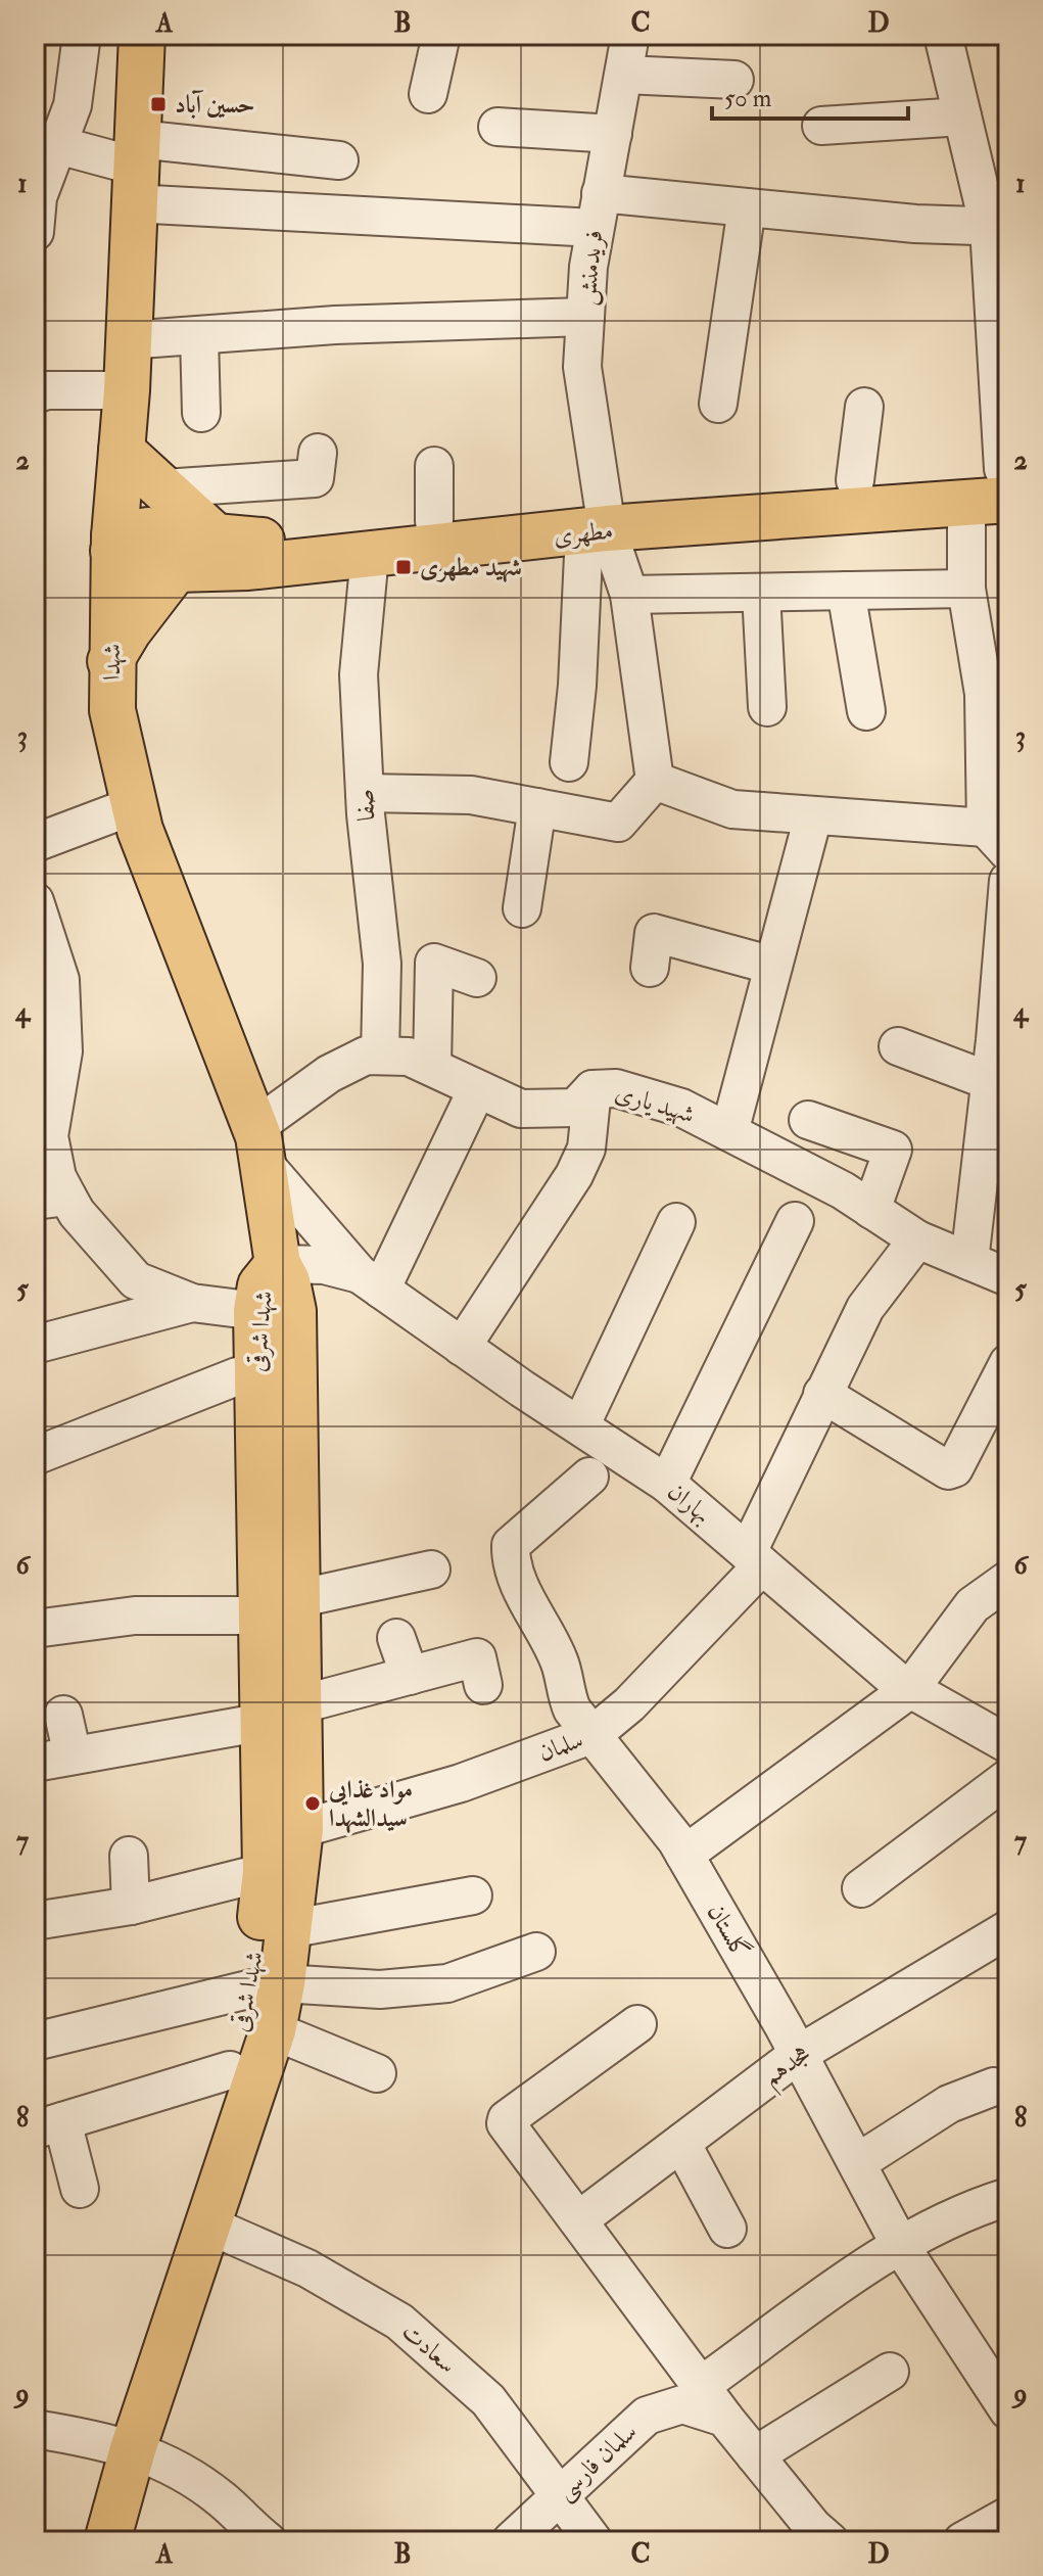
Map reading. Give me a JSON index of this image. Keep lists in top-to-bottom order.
{
  "streets": {
    "main road": ["مطهری", "شهدا", "شهدا شرقی"],
    "street": [
      "فریدمنش",
      "صفا",
      "شهید یاری",
      "بهاران",
      "سلمان",
      "گلستان",
      "هجدهم",
      "سعادت",
      "سلمان فارسی"
    ]
  },
  "crossings": [
    ["فریدمنش", "مطهری"],
    ["مطهری", "شهدا"],
    ["مطهری", "صفا"],
    ["شهدا", "شهید یاری"],
    ["شهدا", "شهدا شرقی"],
    ["صفا", "شهید یاری"],
    ["شهید یاری", "سلمان"],
    ["شهدا شرقی", "سلمان"],
    ["شهدا شرقی", "سعادت"],
    ["بهاران", "سلمان"],
    ["سلمان", "گلستان"],
    ["گلستان", "هجدهم"],
    ["سعادت", "سلمان فارسی"]
  ],
  "places": {
    "transit": ["حسین آباد", "شهید مطهری"],
    "other": ["مواد غذایی سیدالشهدا"]
  },
  "scale_bar": "50 m",
  "grid": {
    "columns": [
      "A",
      "B",
      "C",
      "D"
    ],
    "rows": [
      "1",
      "2",
      "3",
      "4",
      "5",
      "6",
      "7",
      "8",
      "9"
    ]
  }
}
